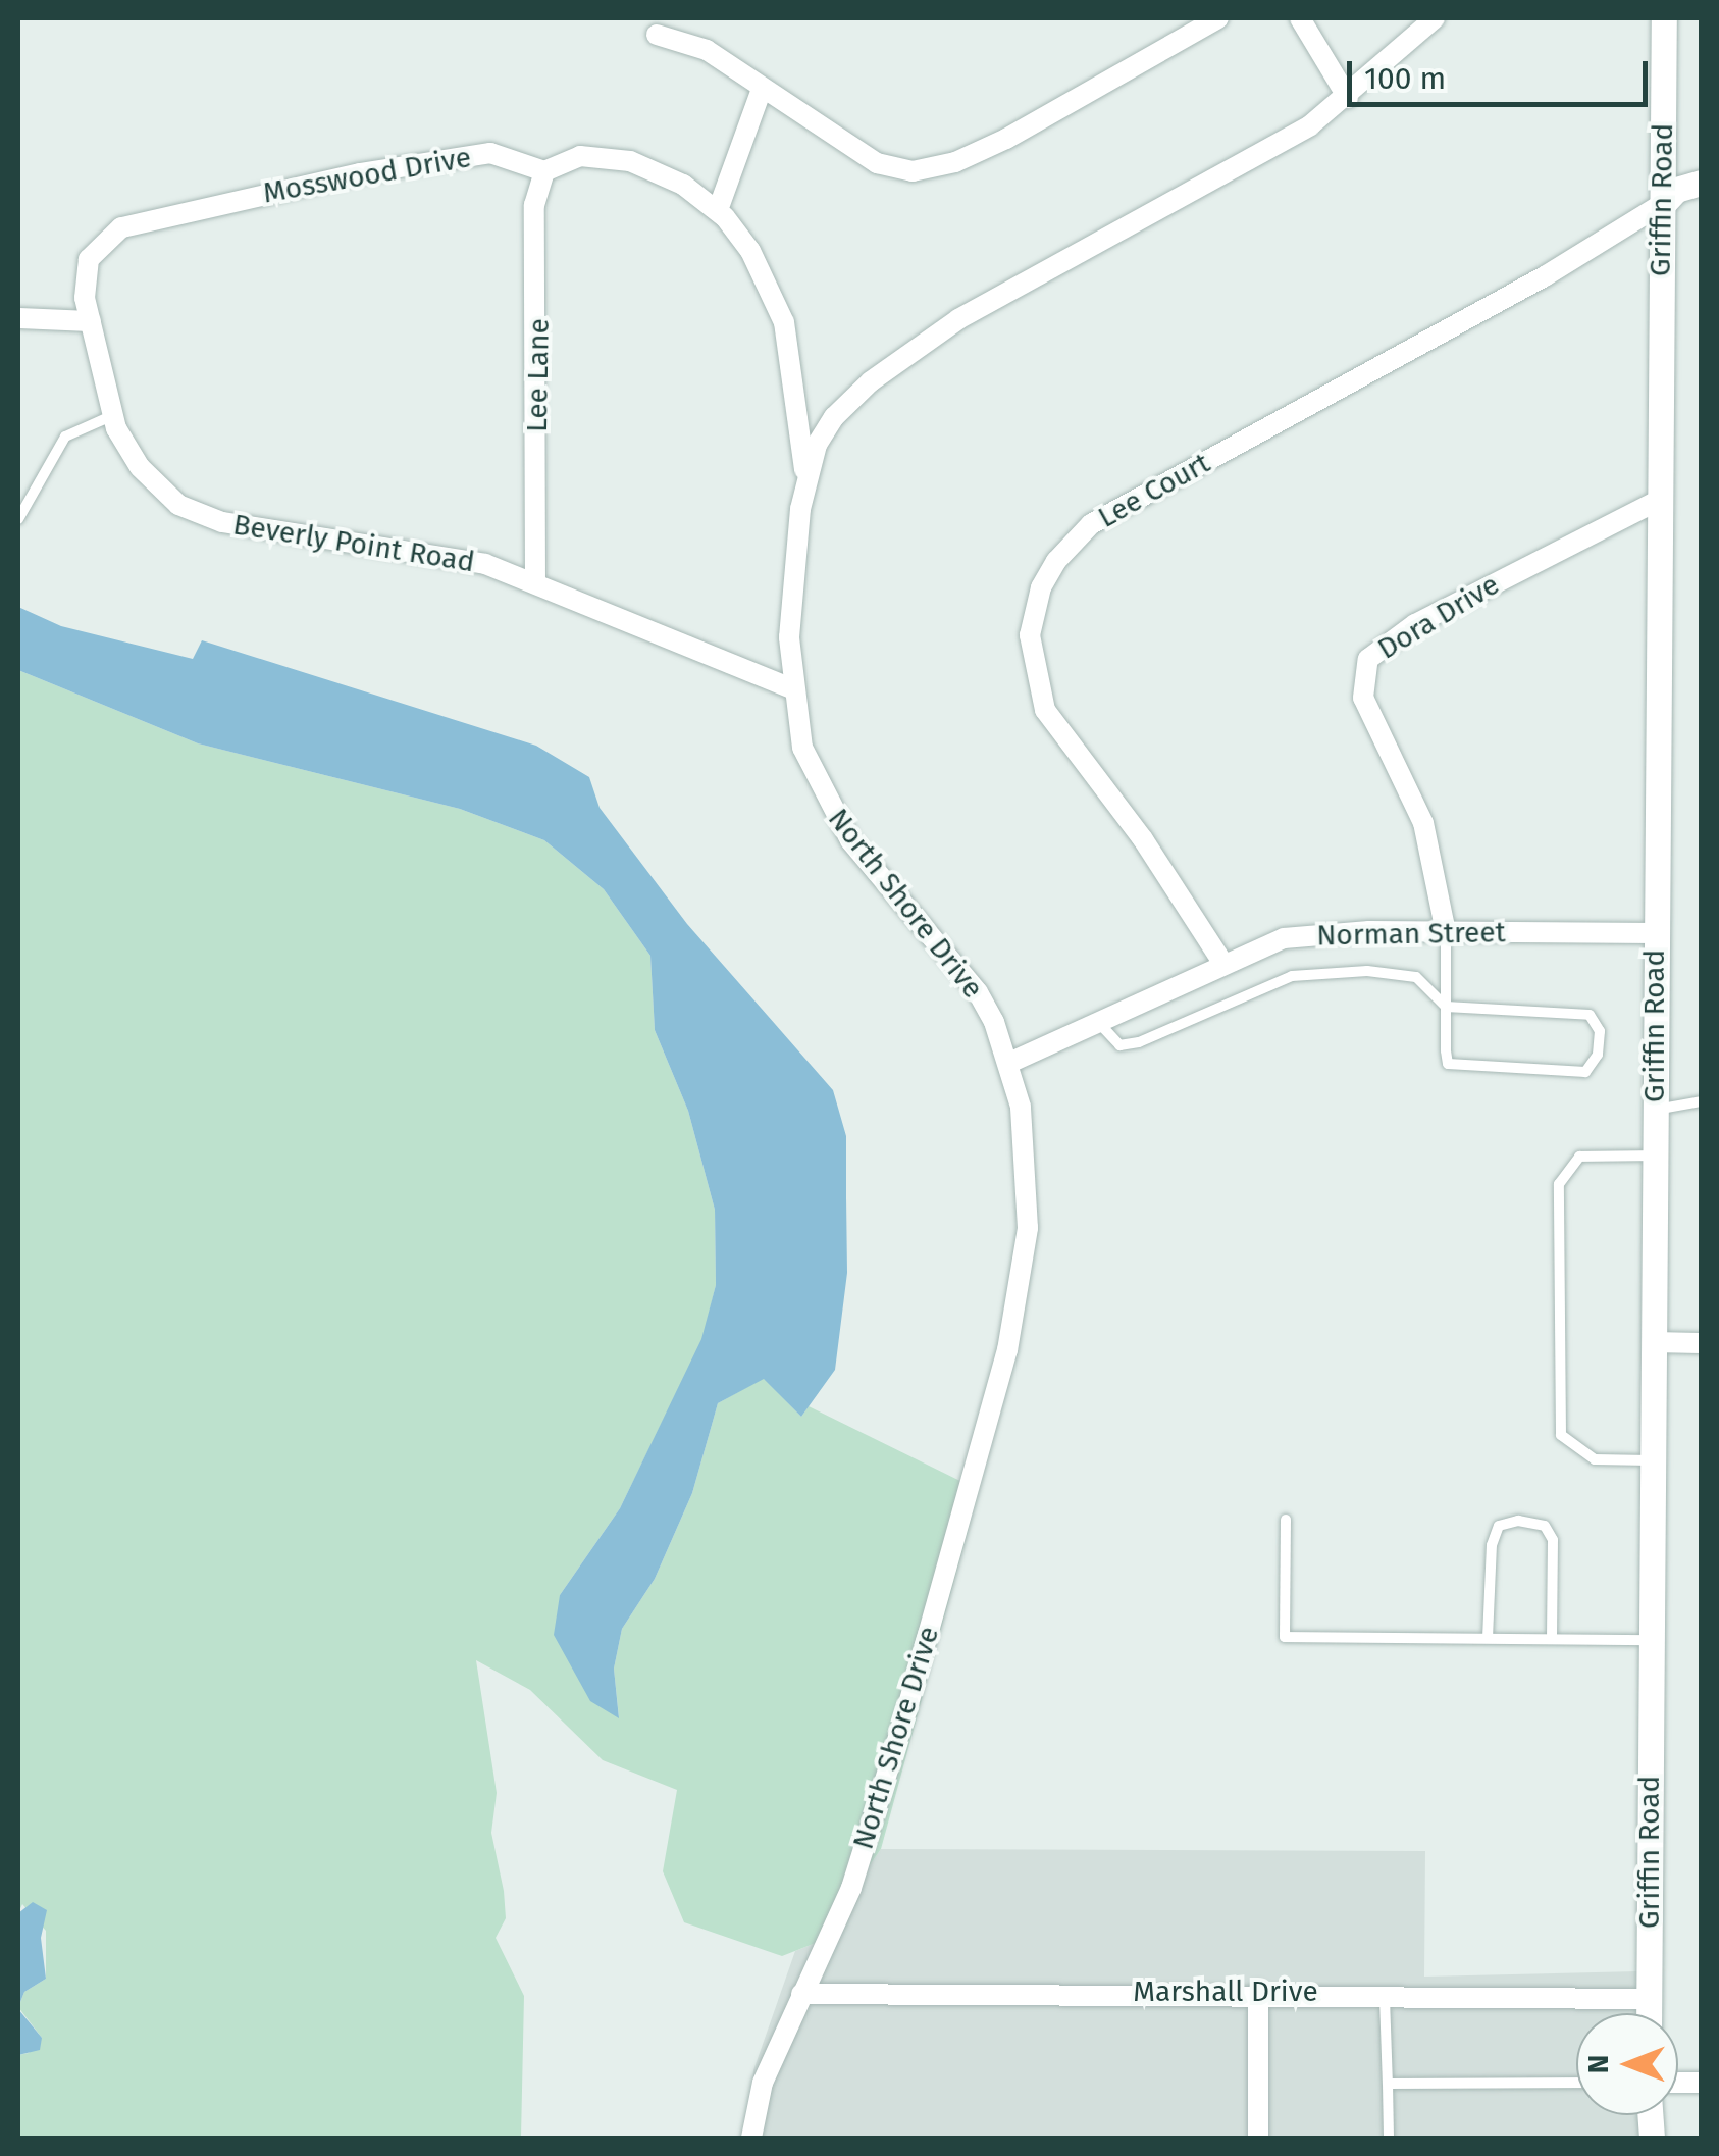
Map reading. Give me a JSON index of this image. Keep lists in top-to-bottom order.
{
  "streets": {
    "street": [
      "Mosswood Drive",
      "Griffin Road",
      "Lee Lane",
      "Lee Court",
      "Beverly Point Road",
      "Dora Drive",
      "North Shore Drive",
      "Norman Street",
      "Marshall Drive"
    ]
  },
  "crossings": [
    ["Mosswood Drive", "Lee Lane"],
    ["Mosswood Drive", "Beverly Point Road"],
    ["Griffin Road", "Lee Court"],
    ["Griffin Road", "Dora Drive"],
    ["Griffin Road", "Norman Street"],
    ["Griffin Road", "Marshall Drive"],
    ["Lee Lane", "Beverly Point Road"],
    ["Lee Court", "Norman Street"],
    ["Beverly Point Road", "North Shore Drive"],
    ["Dora Drive", "Norman Street"],
    ["North Shore Drive", "Norman Street"],
    ["North Shore Drive", "Marshall Drive"]
  ],
  "scale_bar": "100 m",
  "north": "left"
}
